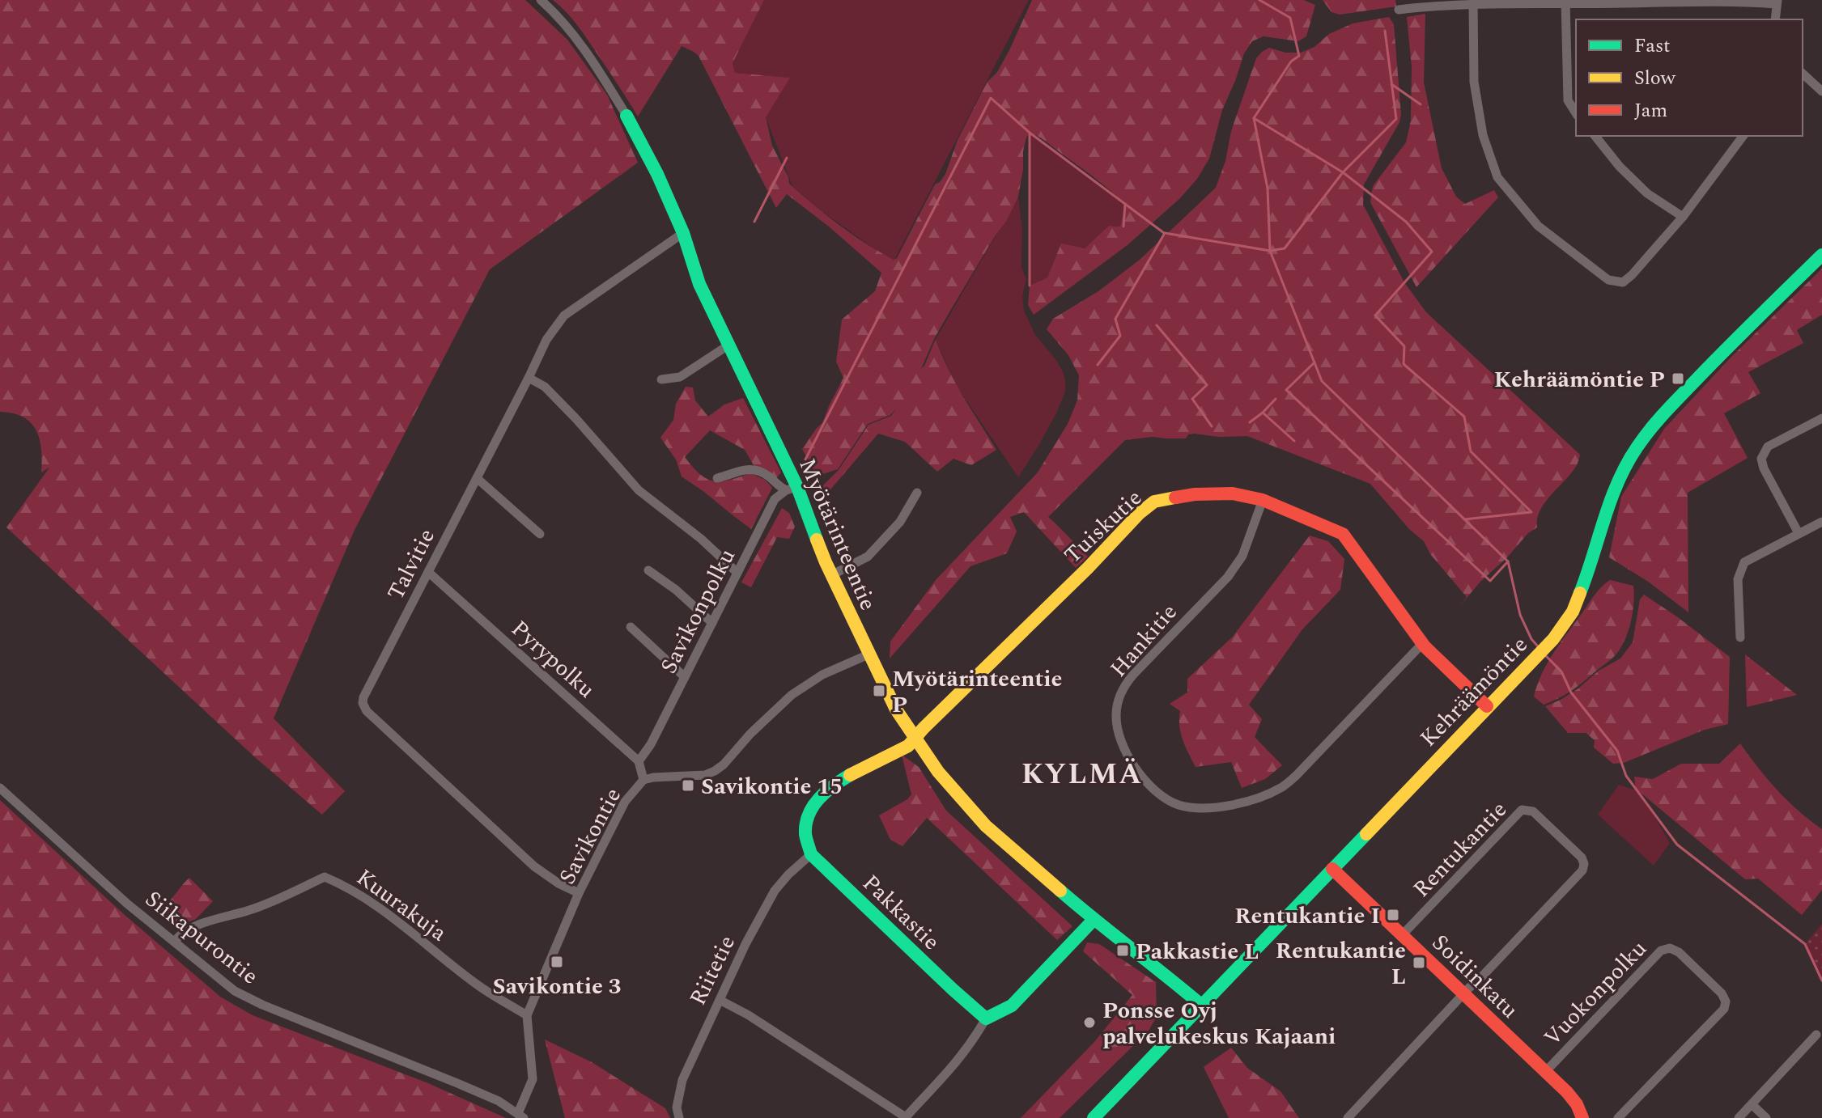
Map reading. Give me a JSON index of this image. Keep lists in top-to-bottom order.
{
  "streets": {
    "street": [
      "Tuiskutie",
      "Myötärinteentie",
      "Talvitie",
      "Savikonpolku",
      "Hankitie",
      "Pyrypolku",
      "Kehräämöntie",
      "Savikontie",
      "Rentukantie",
      "Kuurakuja",
      "Pakkastie",
      "Siikapurontie",
      "Riitetie",
      "Soidinkatu",
      "Vuokonpolku"
    ]
  },
  "crossings": [
    ["Tuiskutie", "Myötärinteentie"],
    ["Tuiskutie", "Hankitie"],
    ["Tuiskutie", "Kehräämöntie"],
    ["Myötärinteentie", "Talvitie"],
    ["Myötärinteentie", "Savikonpolku"],
    ["Myötärinteentie", "Kehräämöntie"],
    ["Myötärinteentie", "Savikontie"],
    ["Talvitie", "Pyrypolku"],
    ["Talvitie", "Savikontie"],
    ["Savikonpolku", "Pyrypolku"],
    ["Kehräämöntie", "Soidinkatu"],
    ["Savikontie", "Kuurakuja"],
    ["Rentukantie", "Soidinkatu"],
    ["Kuurakuja", "Siikapurontie"],
    ["Pakkastie", "Riitetie"],
    ["Soidinkatu", "Vuokonpolku"]
  ],
  "districts": ["KYLMÄ"],
  "places": {
    "transit": [
      "Kehräämöntie P",
      "Myötärinteentie P",
      "Savikontie 15",
      "Rentukantie I",
      "Pakkastie L",
      "Savikontie 3",
      "Rentukantie L"
    ],
    "other": ["Ponsse Oyj palvelukeskus Kajaani"]
  },
  "legend": ["Fast", "Slow", "Jam"]
}
